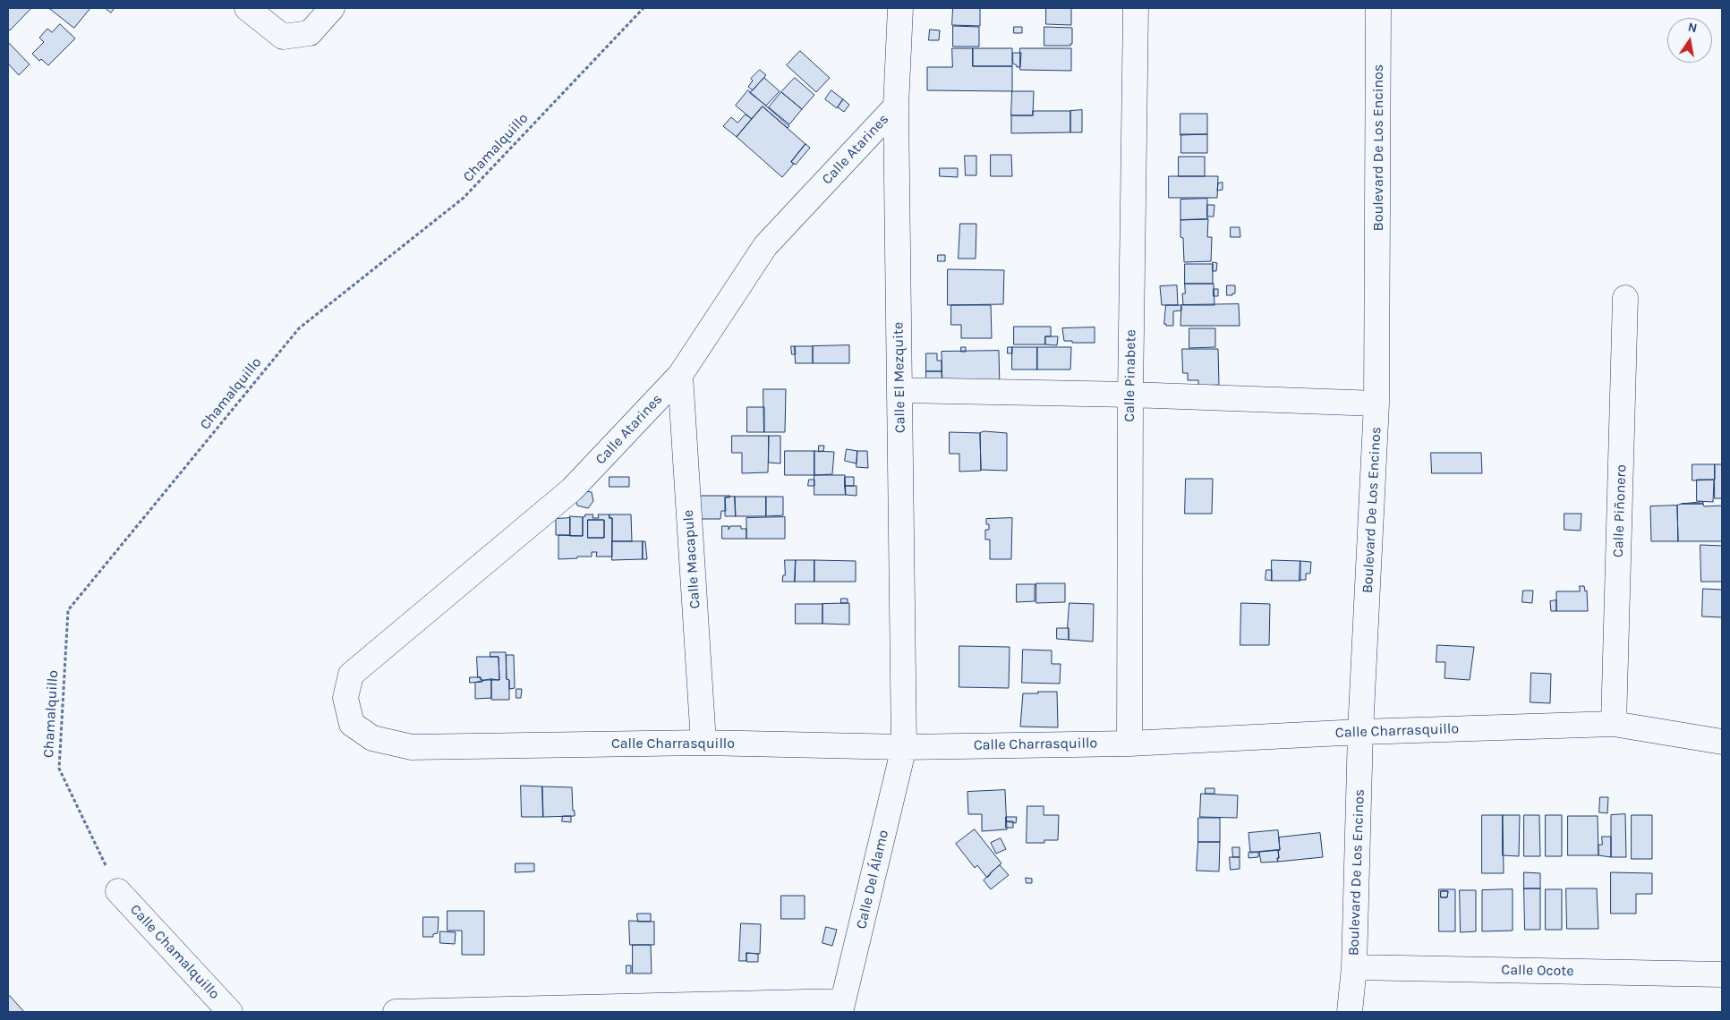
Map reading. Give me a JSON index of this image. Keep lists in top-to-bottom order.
{
  "streets": {
    "street": [
      "Boulevard De Los Encinos",
      "Calle Atarines",
      "Calle Pinabete",
      "Calle El Mezquite",
      "Calle Piñonero",
      "Calle Macapule",
      "Calle Charrasquillo",
      "Calle Del Álamo",
      "Calle Chamalquillo",
      "Calle Ocote"
    ],
    "path": ["Chamalquillo"]
  },
  "crossings": [
    ["Chamalquillo", "Calle Chamalquillo"],
    ["Boulevard De Los Encinos", "Calle Charrasquillo"],
    ["Boulevard De Los Encinos", "Calle Ocote"],
    ["Calle Atarines", "Calle El Mezquite"],
    ["Calle Atarines", "Calle Macapule"],
    ["Calle Atarines", "Calle Charrasquillo"],
    ["Calle Pinabete", "Calle Charrasquillo"],
    ["Calle El Mezquite", "Calle Charrasquillo"],
    ["Calle El Mezquite", "Calle Del Álamo"],
    ["Calle Piñonero", "Calle Charrasquillo"],
    ["Calle Macapule", "Calle Charrasquillo"],
    ["Calle Charrasquillo", "Calle Del Álamo"]
  ],
  "north": "top"
}
